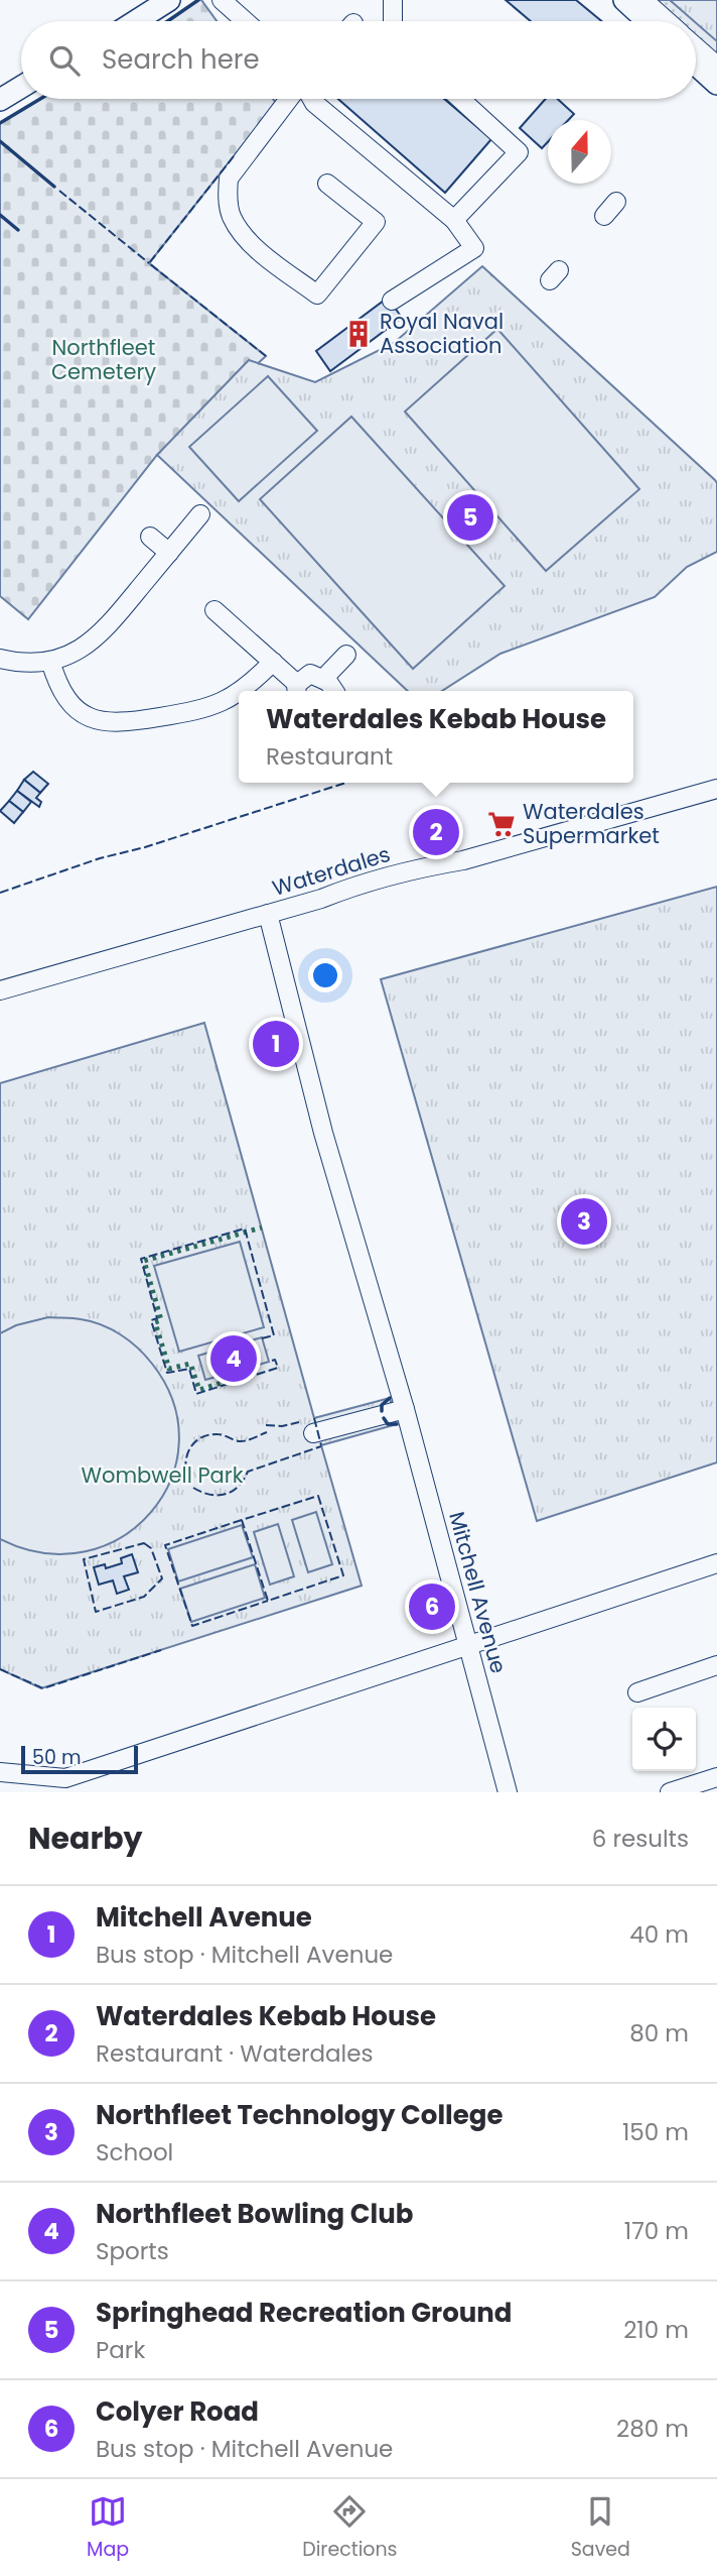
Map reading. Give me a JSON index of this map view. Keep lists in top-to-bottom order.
{
  "streets": {
    "street": ["Waterdales", "Mitchell Avenue"]
  },
  "crossings": [
    ["Waterdales", "Mitchell Avenue"]
  ],
  "parks": ["Northfleet Cemetery", "Wombwell Park"],
  "places": {
    "building": ["Royal Naval Association"],
    "supermarket": ["Waterdales Supermarket"]
  },
  "scale_bar": "50 m",
  "north": "top",
  "page": {
    "search": "Search here",
    "pins": [
      "5",
      "2",
      "1",
      "3",
      "4",
      "6"
    ],
    "popup": ["Waterdales Kebab House", "Restaurant"],
    "scale": "50 m",
    "heading": ["Nearby", "6 results"],
    "list": [
      {
        "mark": "1",
        "name": "Mitchell Avenue",
        "note": "Bus stop · Mitchell Avenue",
        "value": "40 m"
      },
      {
        "mark": "2",
        "name": "Waterdales Kebab House",
        "note": "Restaurant · Waterdales",
        "value": "80 m"
      },
      {
        "mark": "3",
        "name": "Northfleet Technology College",
        "note": "School",
        "value": "150 m"
      },
      {
        "mark": "4",
        "name": "Northfleet Bowling Club",
        "note": "Sports",
        "value": "170 m"
      },
      {
        "mark": "5",
        "name": "Springhead Recreation Ground",
        "note": "Park",
        "value": "210 m"
      },
      {
        "mark": "6",
        "name": "Colyer Road",
        "note": "Bus stop · Mitchell Avenue",
        "value": "280 m"
      }
    ],
    "nav": ["Map", "Directions", "Saved"]
  }
}
